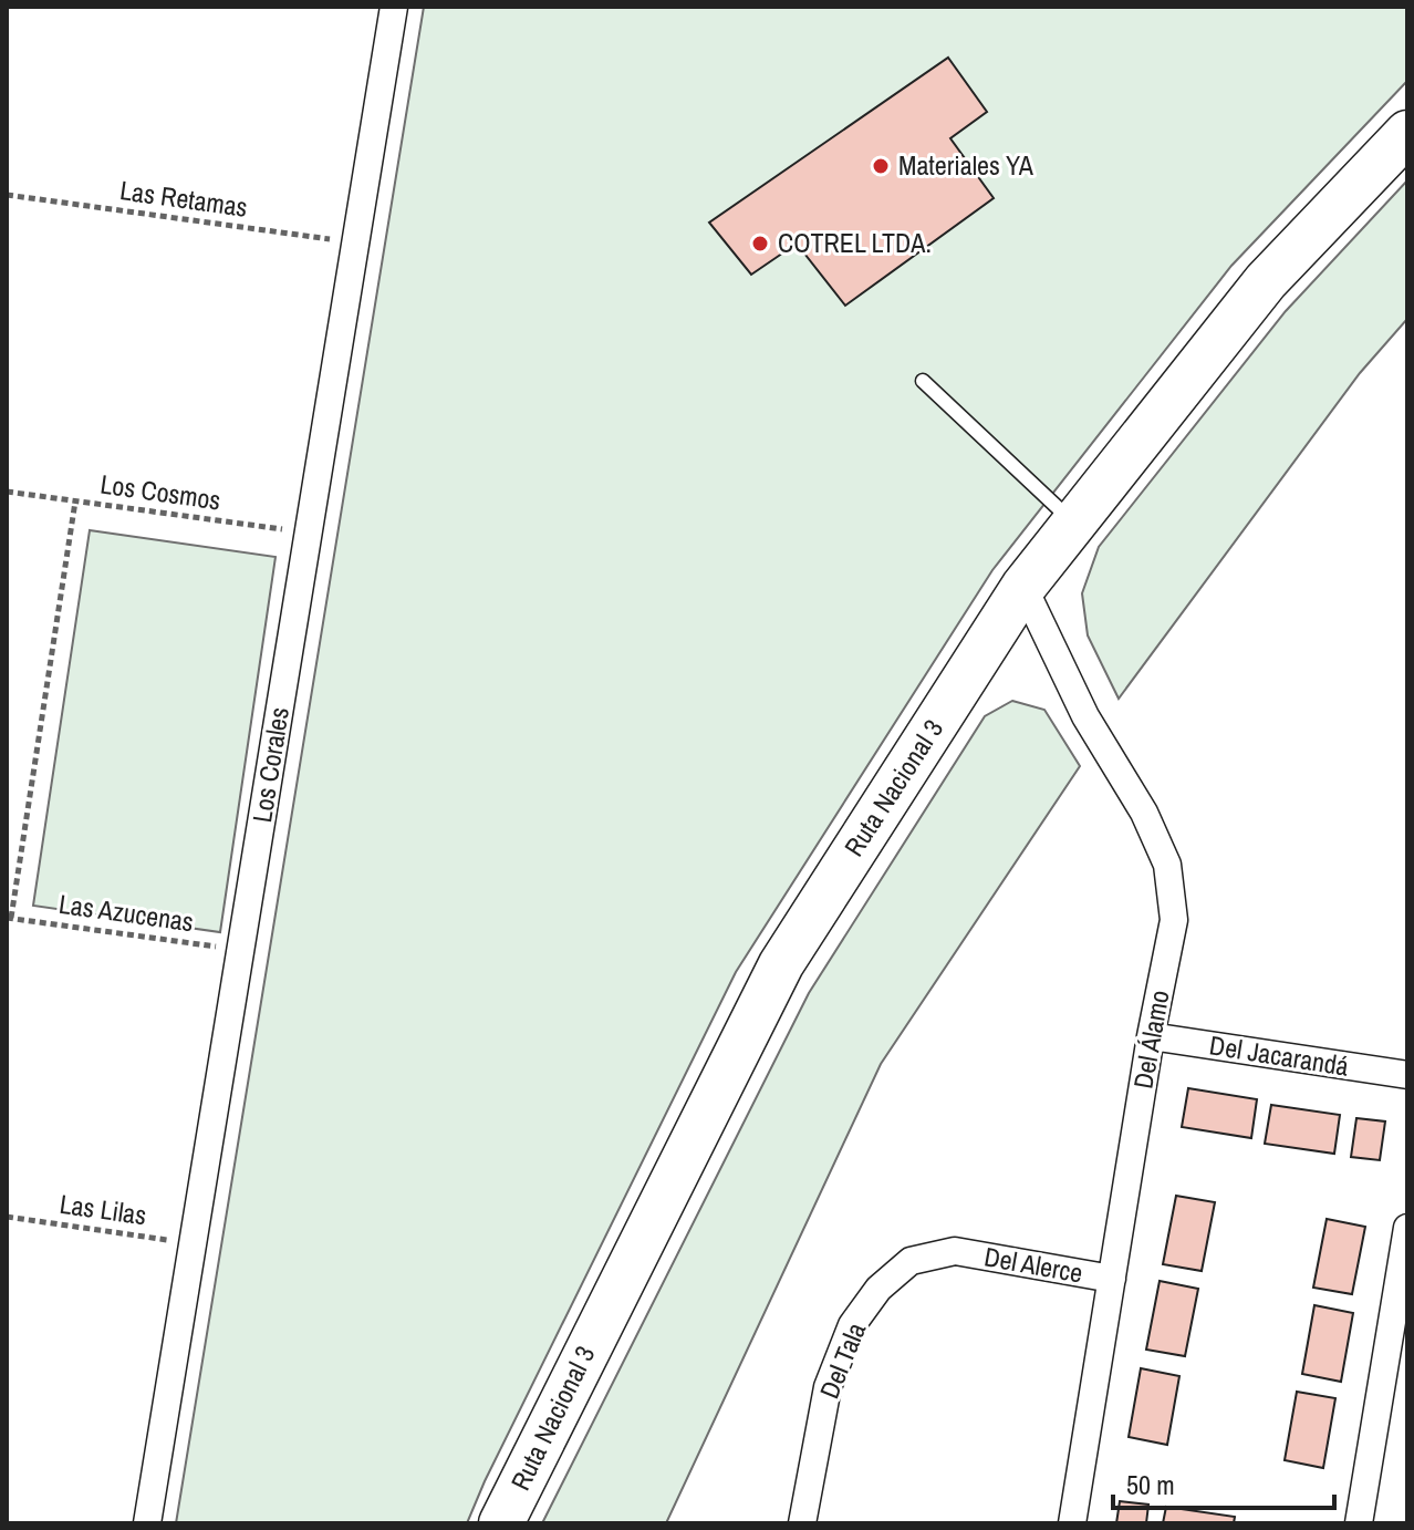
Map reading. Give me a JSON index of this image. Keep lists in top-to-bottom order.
{
  "streets": {
    "highway": ["Ruta Nacional 3"],
    "street": [
      "Los Corales",
      "Del Álamo",
      "Del Jacarandá",
      "Del Alerce",
      "Del Tala"
    ],
    "path": [
      "Las Retamas",
      "Los Cosmos",
      "Las Azucenas",
      "Las Lilas"
    ]
  },
  "crossings": [
    ["Las Retamas", "Los Corales"],
    ["Los Cosmos", "Los Corales"],
    ["Los Corales", "Las Azucenas"],
    ["Los Corales", "Las Lilas"],
    ["Ruta Nacional 3", "Del Álamo"],
    ["Del Álamo", "Del Jacarandá"],
    ["Del Álamo", "Del Alerce"],
    ["Del Alerce", "Del Tala"]
  ],
  "places": ["Materiales YA", "COTREL LTDA."],
  "scale_bar": "50 m"
}
